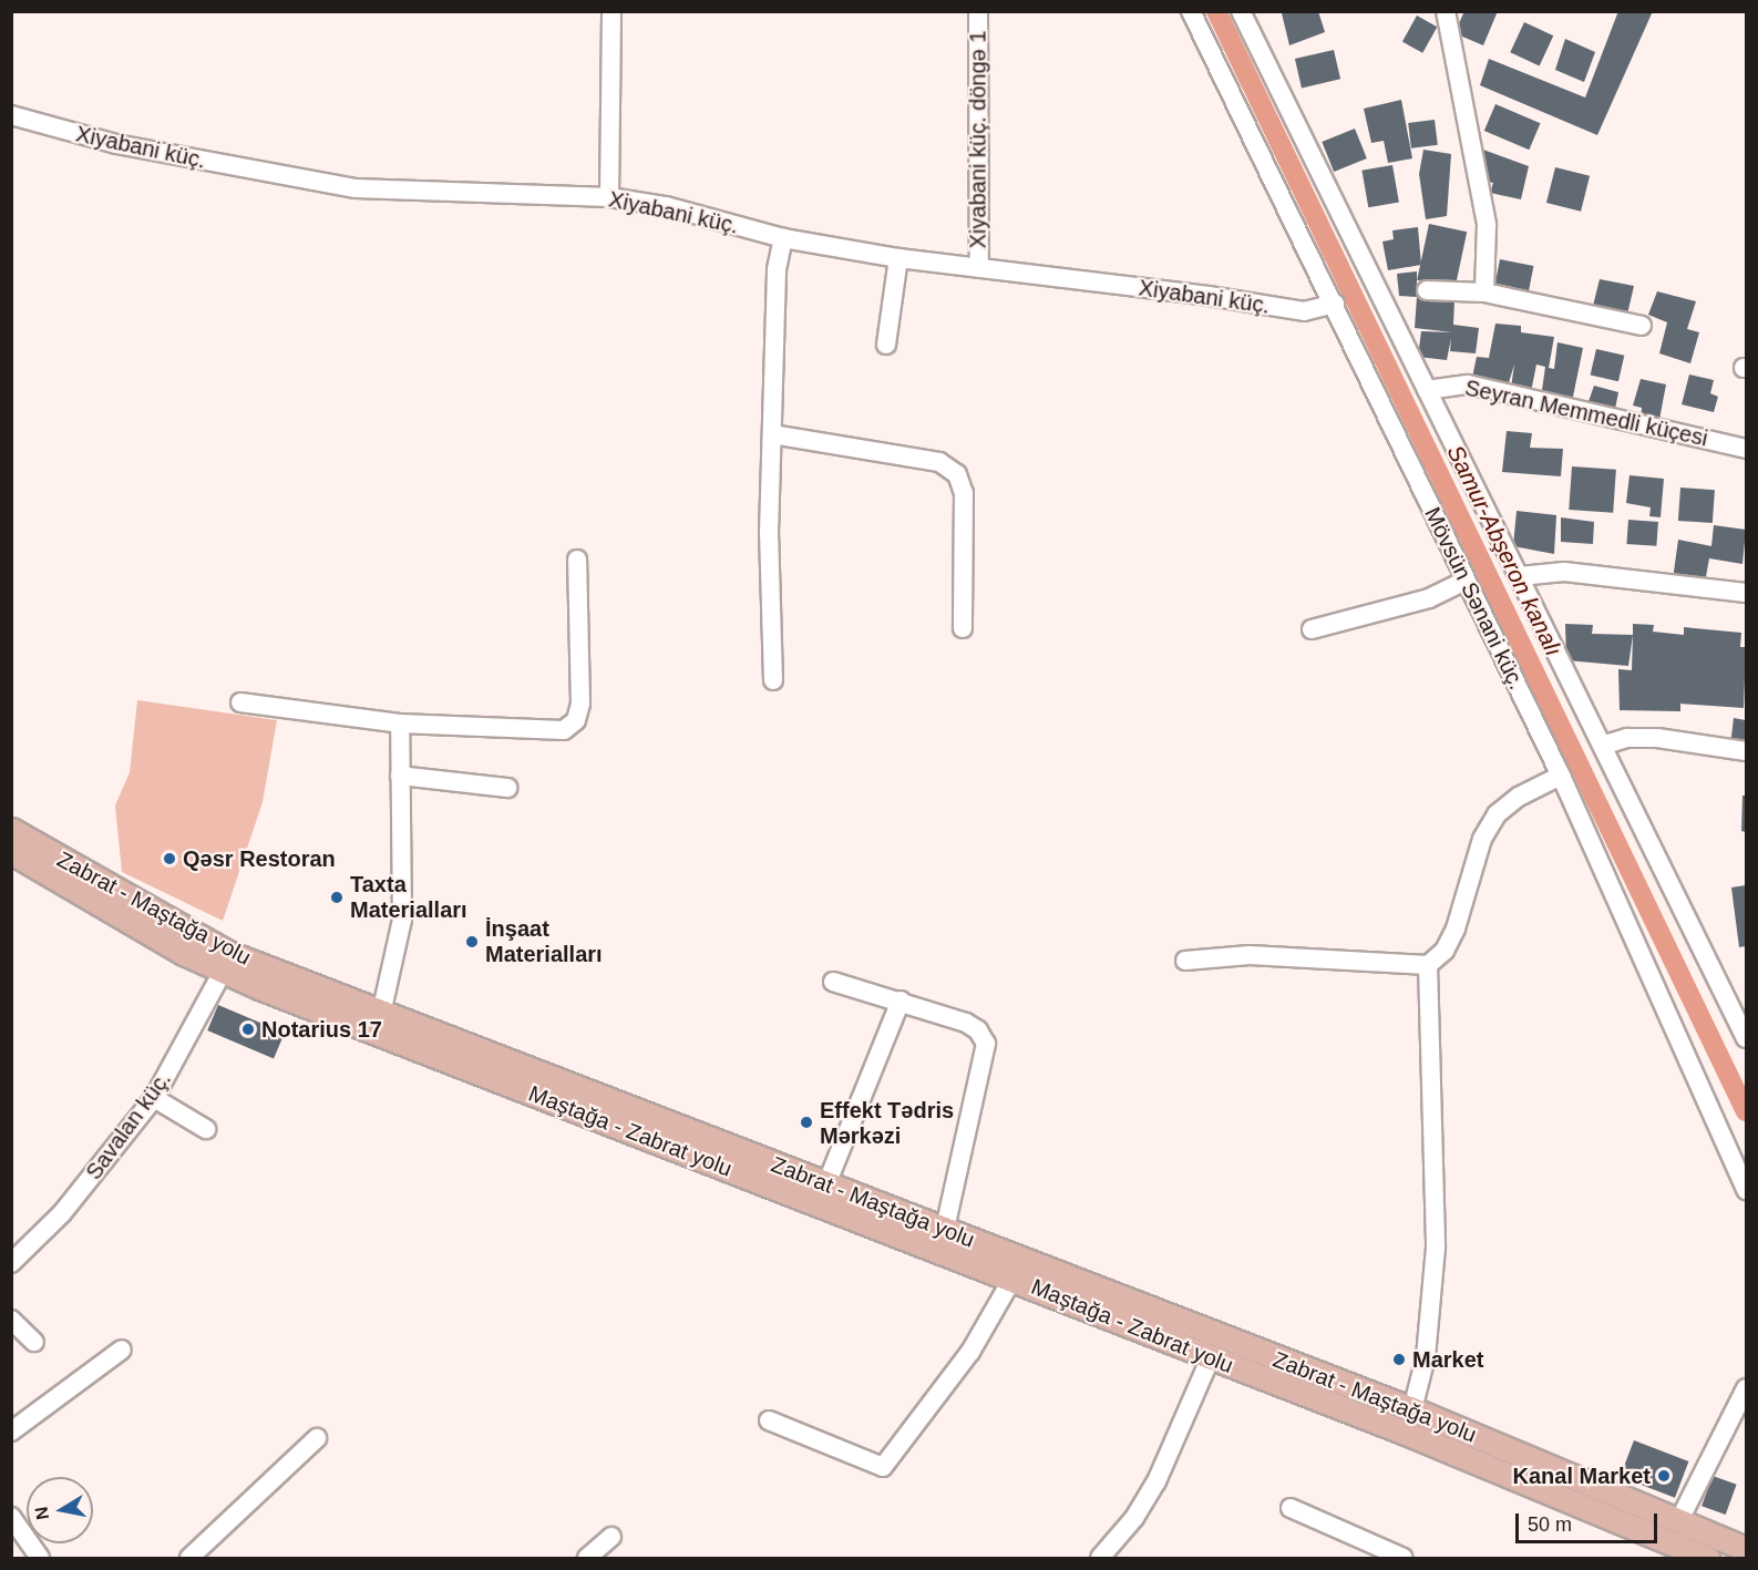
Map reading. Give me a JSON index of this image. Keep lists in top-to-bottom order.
{
  "streets": {
    "main road": ["Zabrat - Maştağa yolu", "Maştağa - Zabrat yolu"],
    "street": [
      "Xiyabani küç. döngə 1",
      "Xiyabani küç.",
      "Seyran Memmedli küçesi",
      "Mövsün Sənani küç.",
      "Savalan küç."
    ]
  },
  "crossings": [
    ["Xiyabani küç. döngə 1", "Xiyabani küç."],
    ["Xiyabani küç.", "Mövsün Sənani küç."],
    ["Savalan küç.", "Maştağa - Zabrat yolu"]
  ],
  "water": ["Samur-Abşeron kanalı"],
  "places": [
    "Qəsr Restoran",
    "Taxta Materialları",
    "İnşaat Materialları",
    "Notarius 17",
    "Effekt Tədris Mərkəzi",
    "Market",
    "Kanal Market"
  ],
  "scale_bar": "50 m",
  "north": "left"
}
